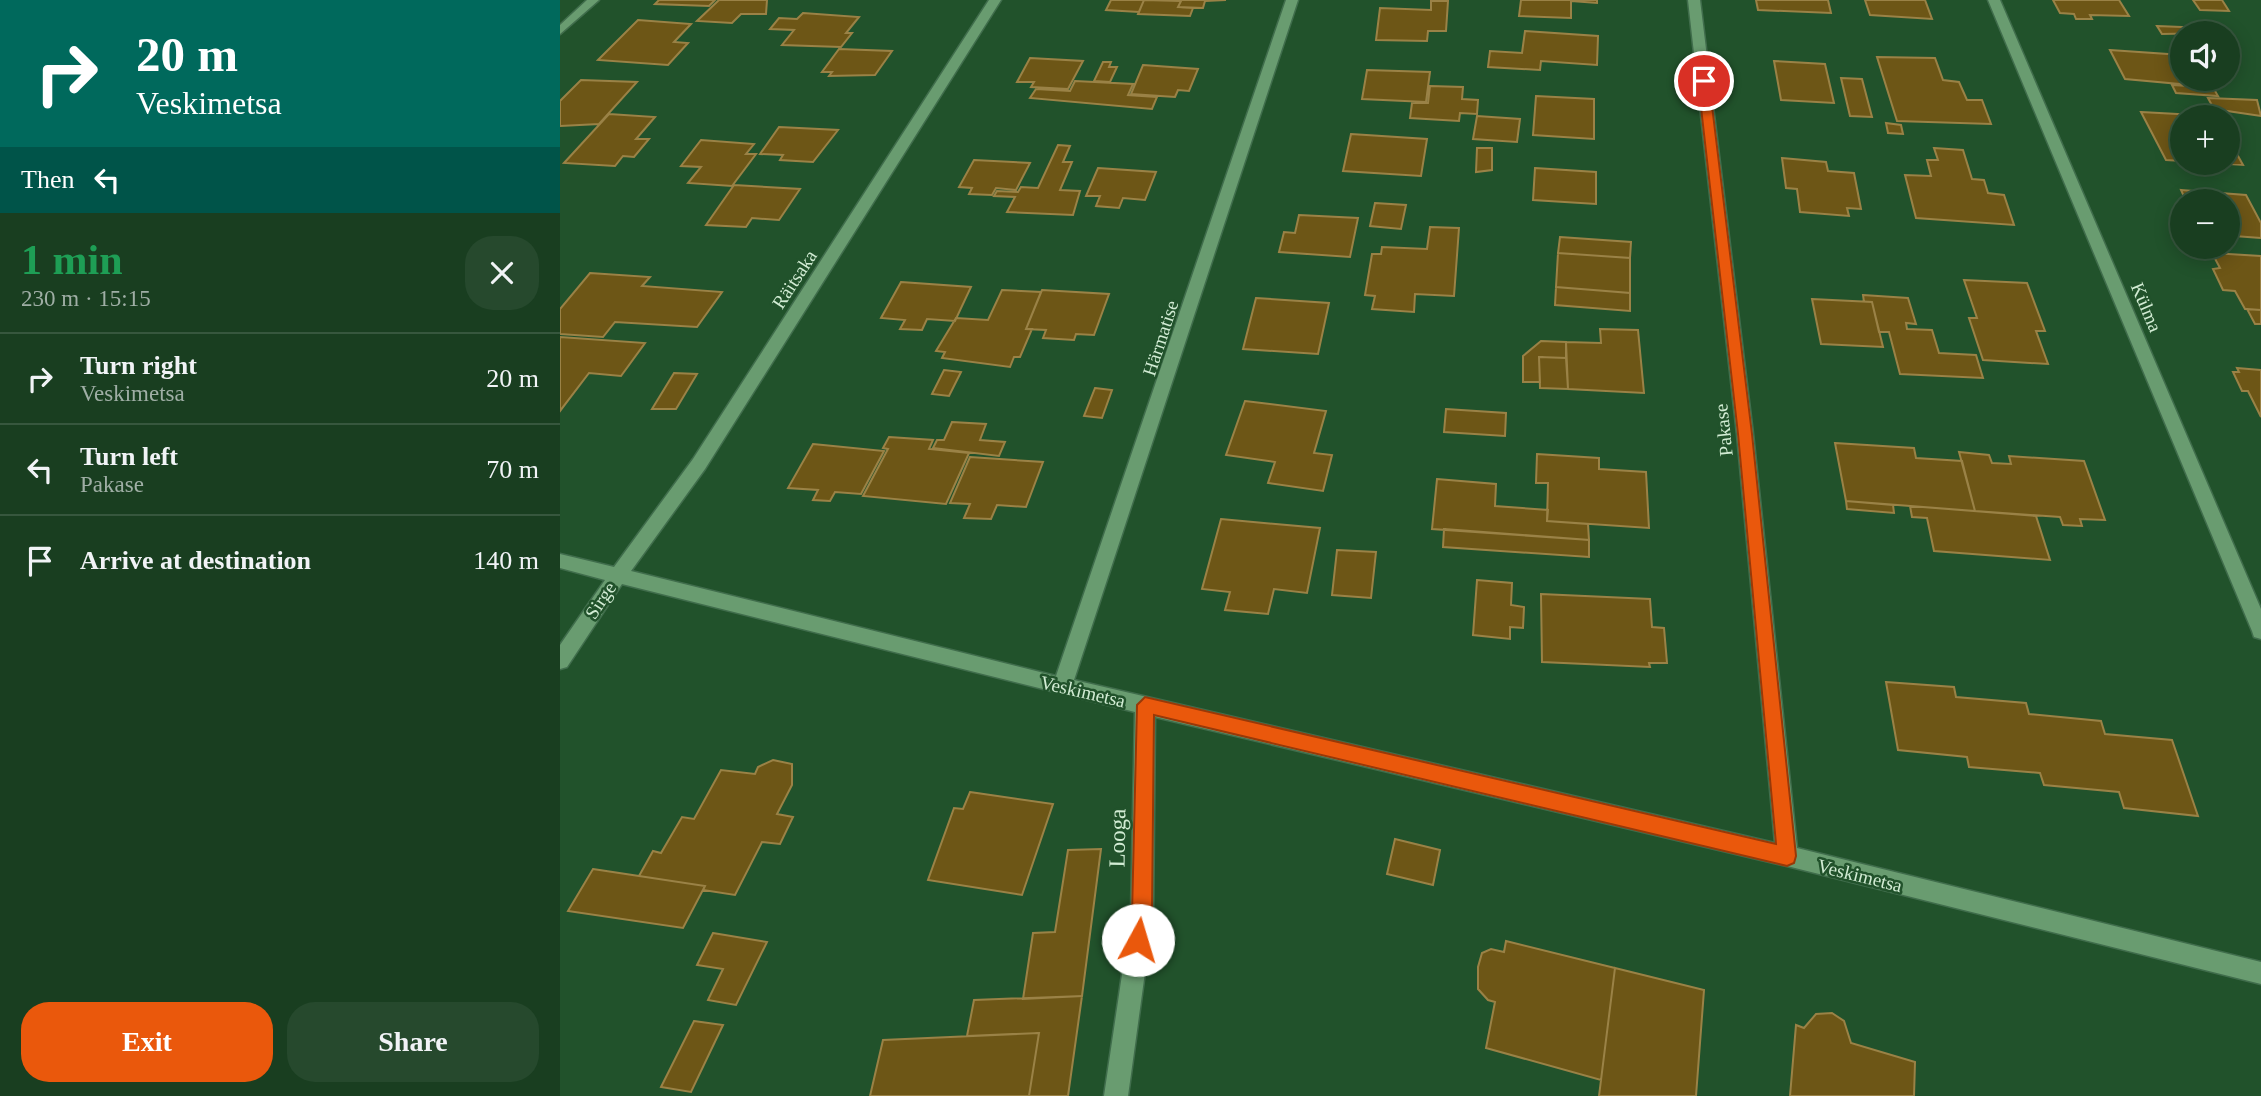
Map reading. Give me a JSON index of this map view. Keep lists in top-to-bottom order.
{
  "streets": {
    "street": [
      "Räitsaka",
      "Külma",
      "Härmatise",
      "Pakase",
      "Sirge",
      "Veskimetsa",
      "Looga"
    ]
  },
  "crossings": [
    ["Räitsaka", "Sirge"],
    ["Räitsaka", "Veskimetsa"],
    ["Härmatise", "Veskimetsa"],
    ["Pakase", "Veskimetsa"],
    ["Sirge", "Veskimetsa"],
    ["Veskimetsa", "Looga"]
  ],
  "page": {
    "turn": ["20 m", "Veskimetsa"],
    "map_buttons": ["+", "−"],
    "then": "Then",
    "heading": ["1 min", "230 m · 15:15"],
    "list": [
      {
        "name": "Turn right",
        "note": "Veskimetsa",
        "value": "20 m"
      },
      {
        "name": "Turn left",
        "note": "Pakase",
        "value": "70 m"
      },
      {
        "name": "Arrive at destination",
        "value": "140 m"
      }
    ],
    "buttons": ["Exit", "Share"]
  }
}
